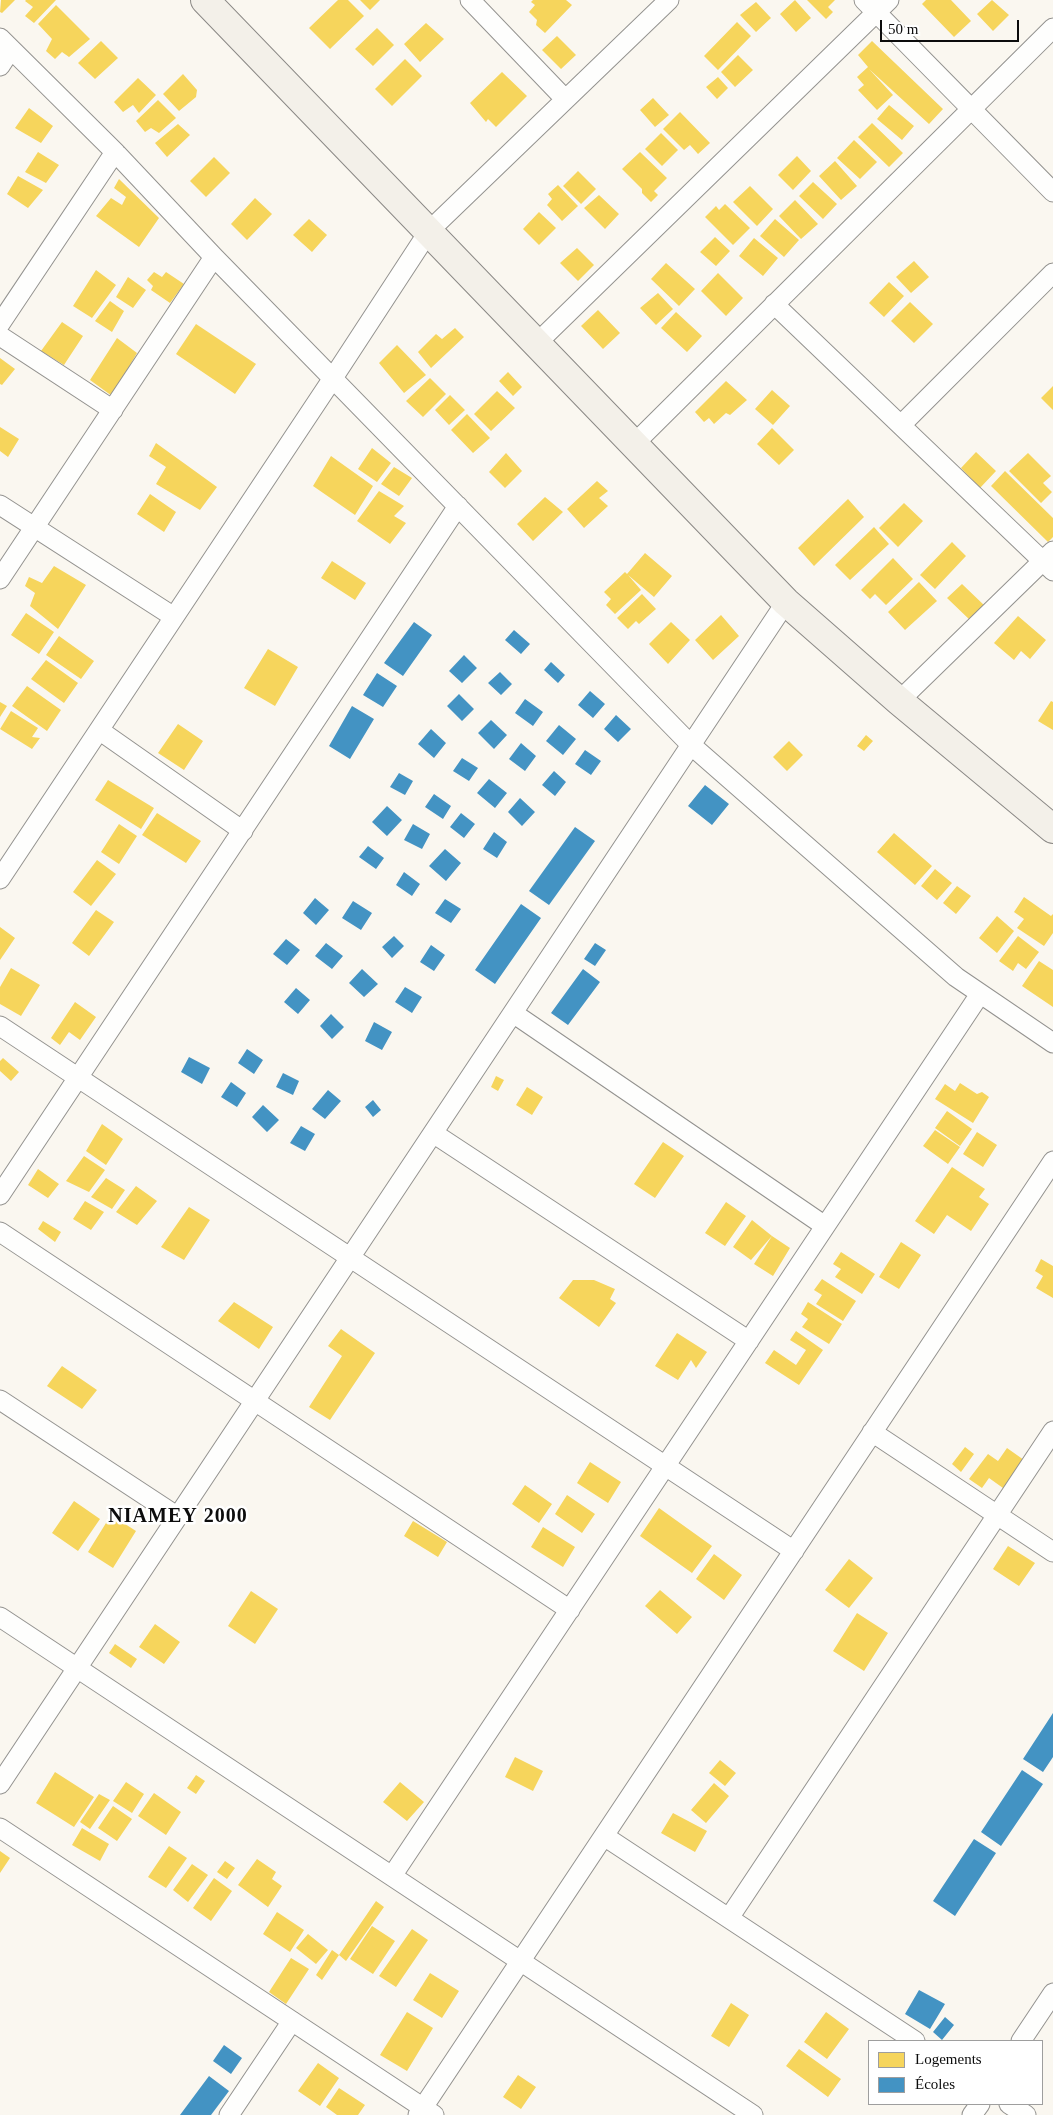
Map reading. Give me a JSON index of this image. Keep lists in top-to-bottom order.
{
  "districts": ["NIAMEY 2000"],
  "legend": ["Logements", "Écoles"],
  "scale_bar": "50 m"
}
